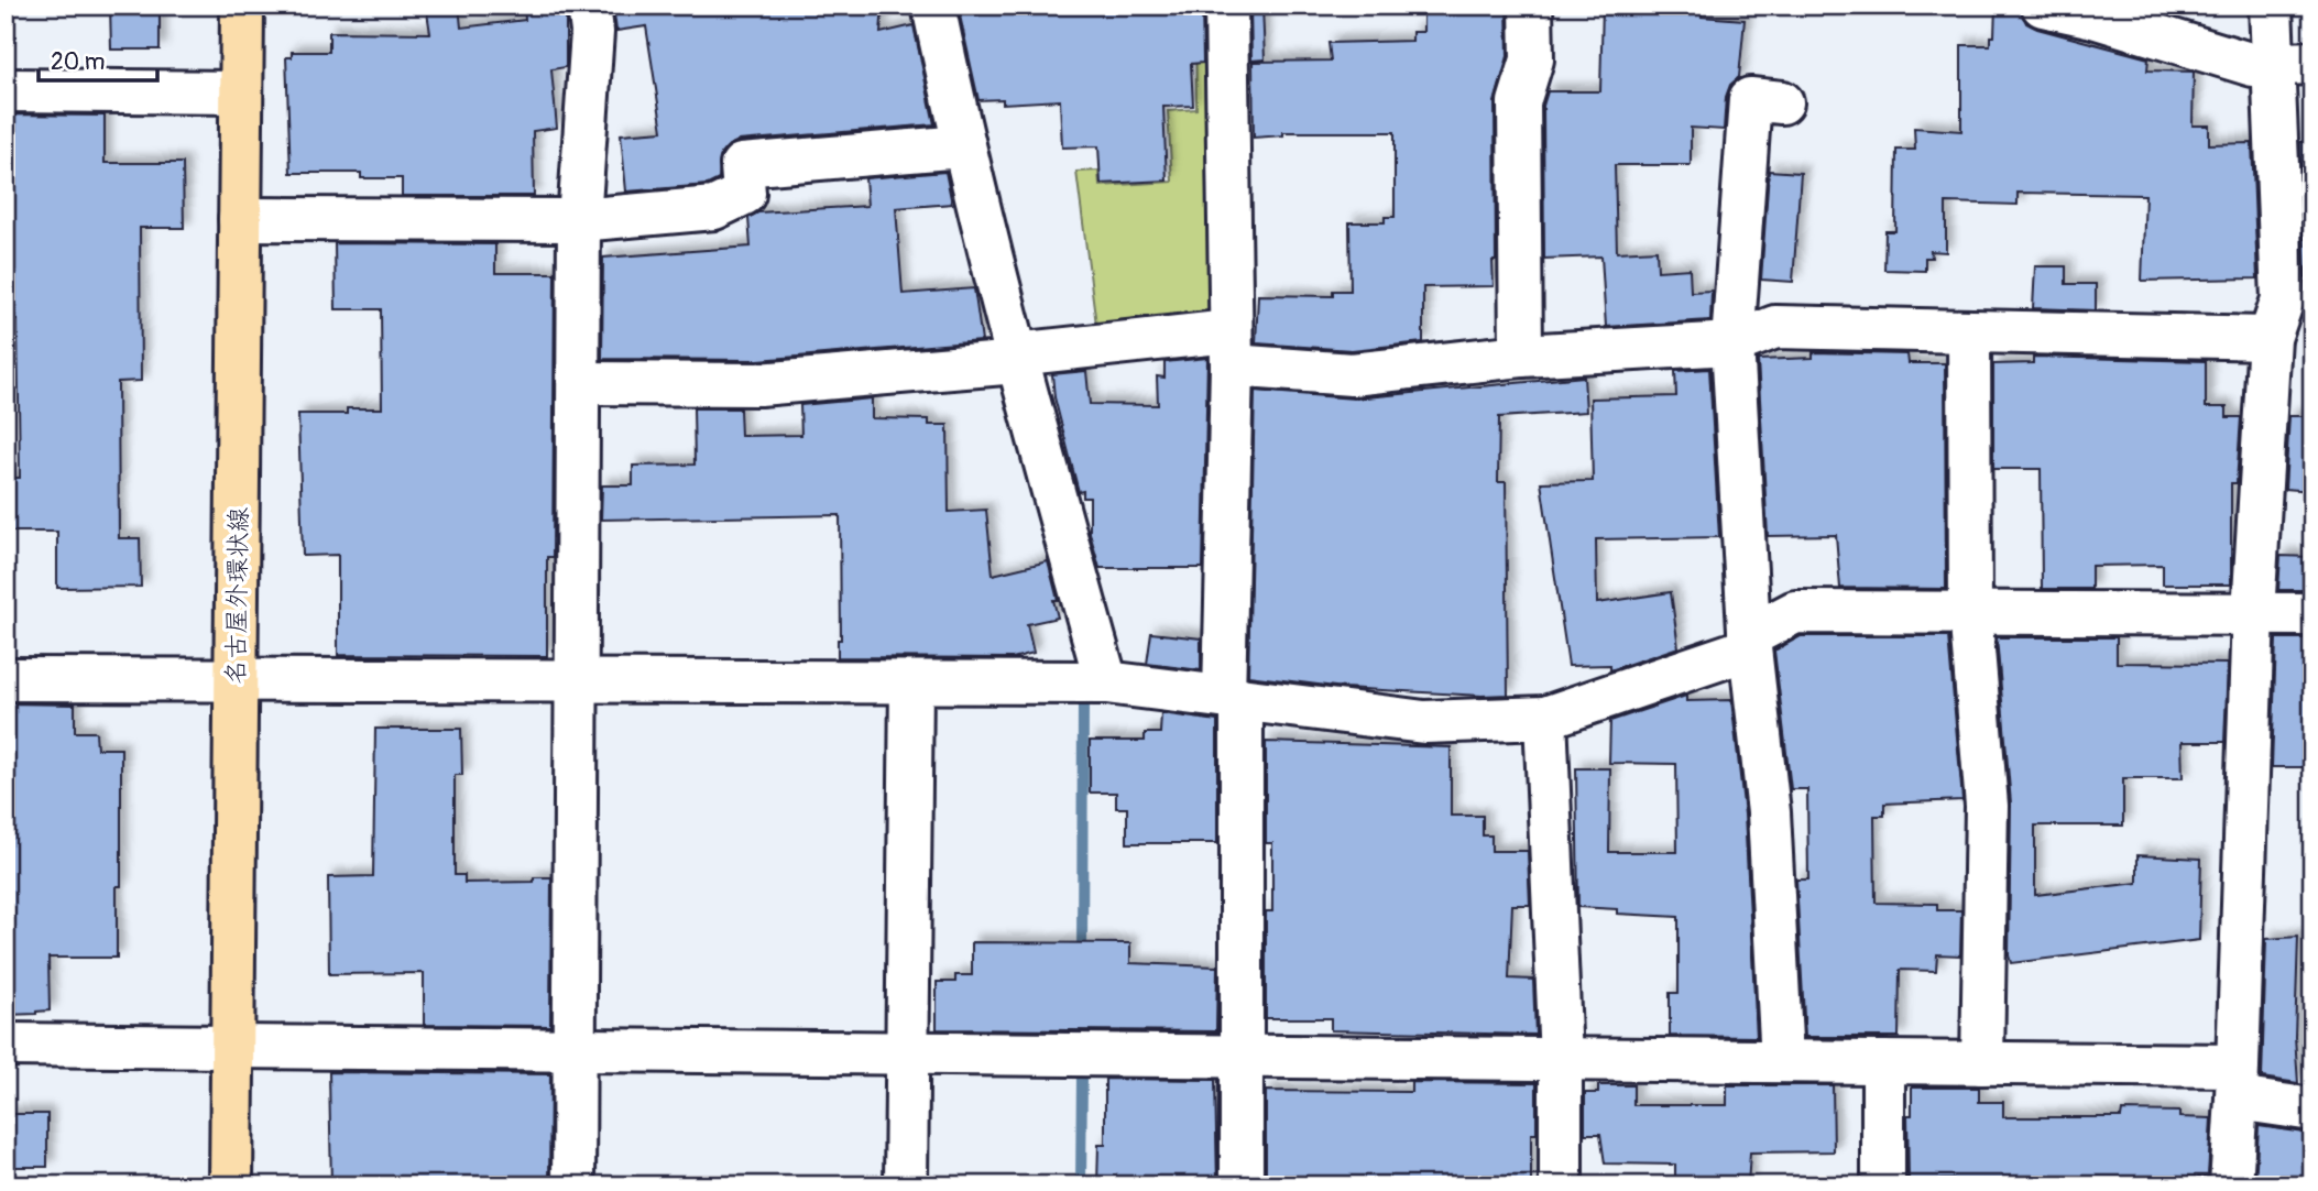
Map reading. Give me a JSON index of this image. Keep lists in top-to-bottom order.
{
  "streets": {
    "main road": ["名古屋外環状線"]
  },
  "scale_bar": "20 m"
}
